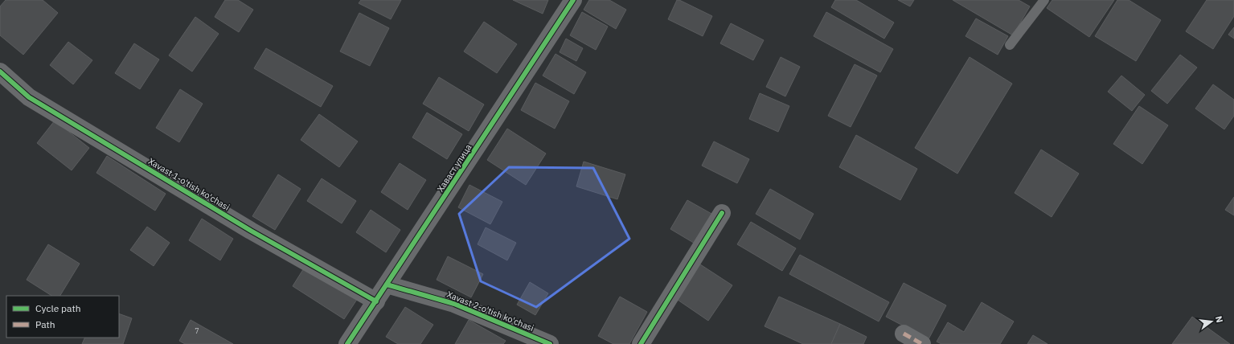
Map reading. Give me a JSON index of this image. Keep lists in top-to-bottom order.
{
  "streets": {
    "street": ["Хаваст улица", "Xavast 1-o'tish ko'chasi", "Xavast 2-o'tish ko'chasi"]
  },
  "crossings": [
    ["Хаваст улица", "Xavast 1-o'tish ko'chasi"],
    ["Хаваст улица", "Xavast 2-o'tish ko'chasi"]
  ],
  "house_numbers": ["7"],
  "legend": ["Cycle path", "Path"],
  "north": "right"
}
